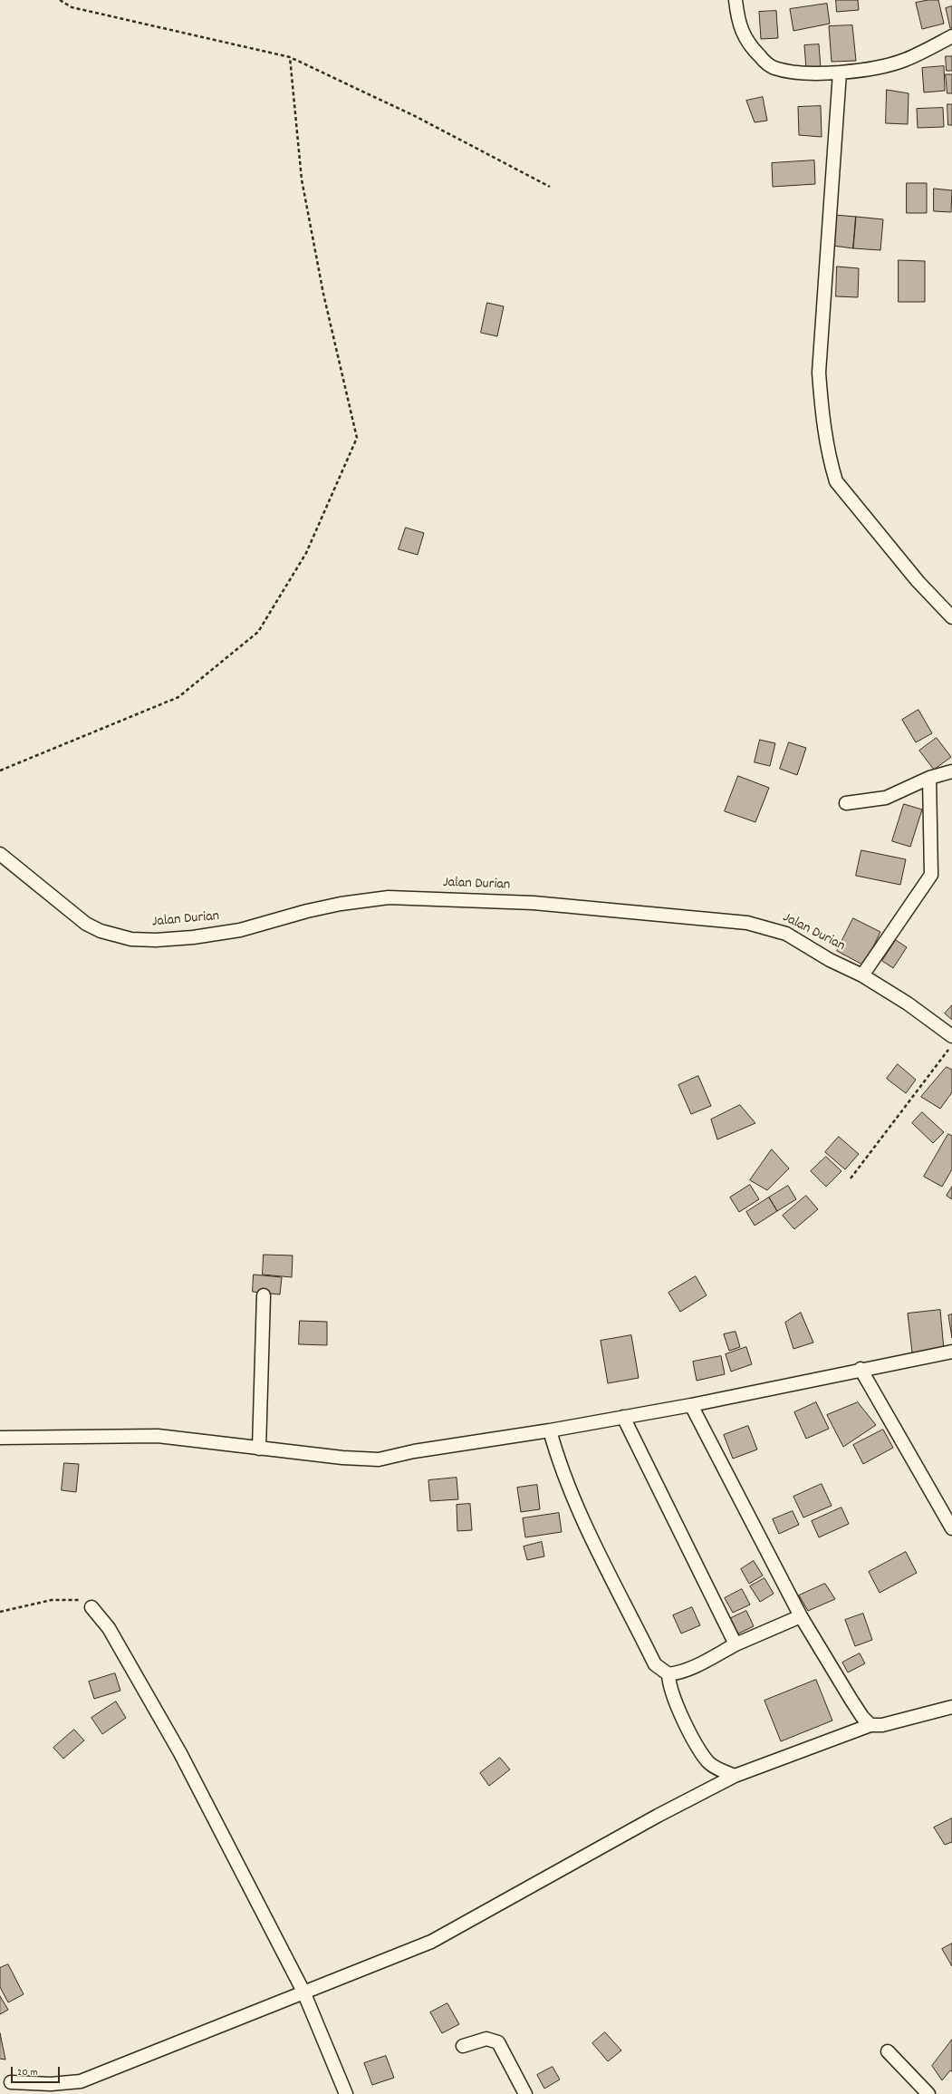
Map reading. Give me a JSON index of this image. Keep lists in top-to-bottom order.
{
  "streets": {
    "street": ["Jalan Durian"]
  },
  "scale_bar": "20 m"
}
